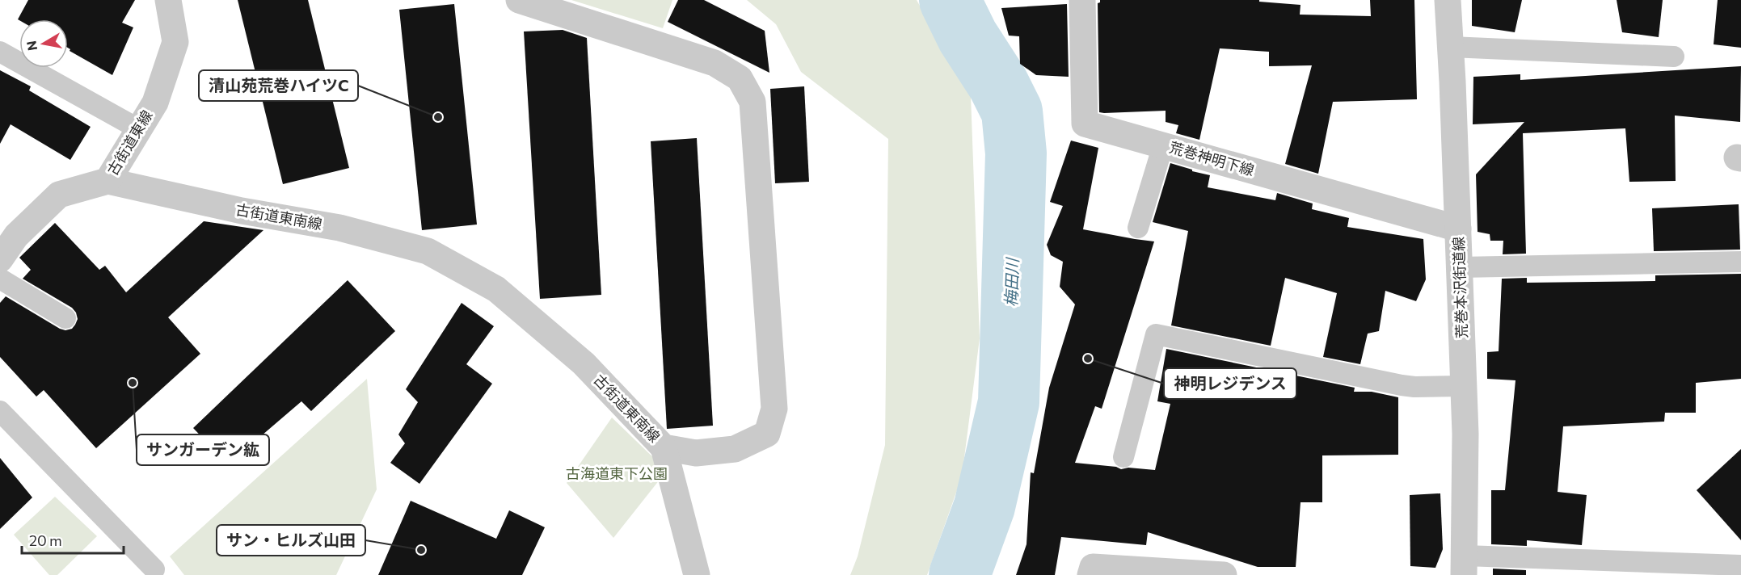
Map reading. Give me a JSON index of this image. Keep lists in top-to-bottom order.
{
  "streets": {
    "street": [
      "古街道東線",
      "荒巻神明下線",
      "古街道東南線",
      "荒巻本沢街道線"
    ]
  },
  "crossings": [
    ["古街道東線", "古街道東南線"],
    ["荒巻神明下線", "荒巻本沢街道線"]
  ],
  "water": ["梅田川"],
  "parks": ["古海道東下公園"],
  "places": [
    "清山苑荒巻ハイツC",
    "神明レジデンス",
    "サンガーデン紘",
    "サン・ヒルズ山田"
  ],
  "scale_bar": "20 m",
  "north": "left"
}
